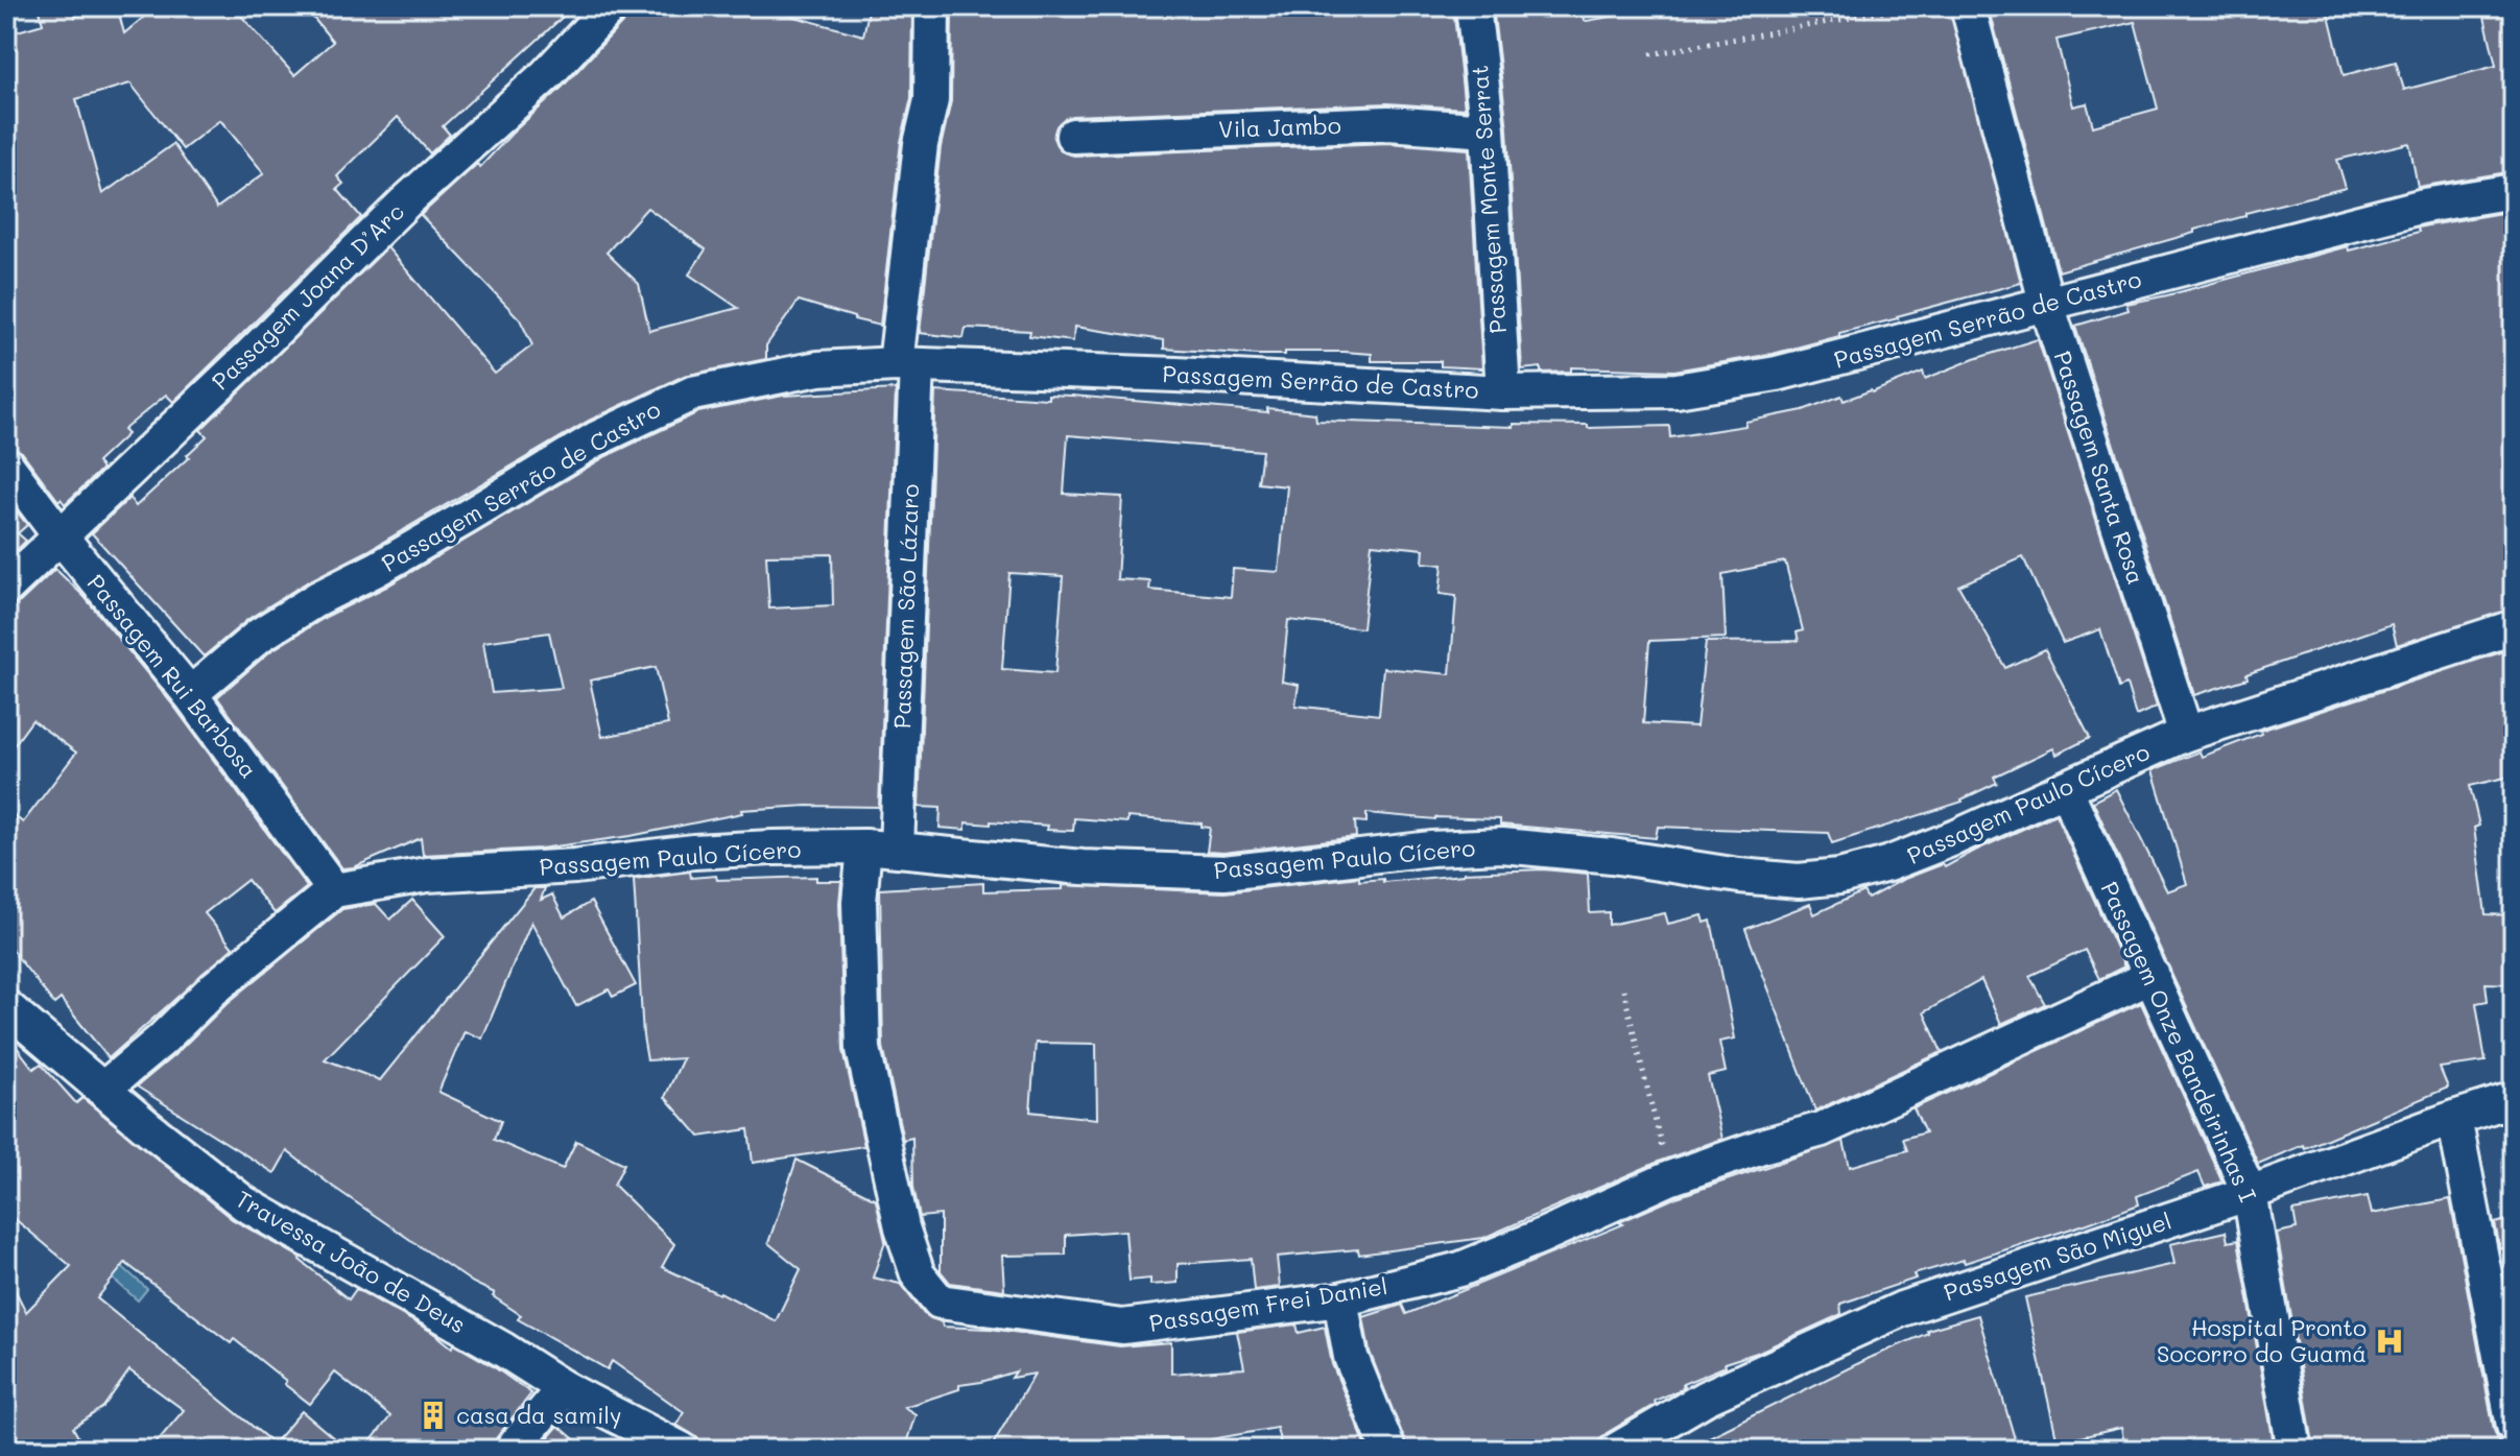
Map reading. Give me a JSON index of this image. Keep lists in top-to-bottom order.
{
  "streets": {
    "street": [
      "Vila Jambo",
      "Passagem Monte Serrat",
      "Passagem Joana D’Arc",
      "Passagem Serrão de Castro",
      "Passagem Santa Rosa",
      "Passagem São Lázaro",
      "Passagem Rui Barbosa",
      "Passagem Paulo Cícero",
      "Passagem Onze Bandeirinhas I",
      "Passagem São Miguel",
      "Travessa João de Deus",
      "Passagem Frei Daniel"
    ]
  },
  "crossings": [
    ["Vila Jambo", "Passagem Monte Serrat"],
    ["Passagem Monte Serrat", "Passagem Serrão de Castro"],
    ["Passagem Joana D’Arc", "Passagem Rui Barbosa"],
    ["Passagem Serrão de Castro", "Passagem Santa Rosa"],
    ["Passagem Serrão de Castro", "Passagem São Lázaro"],
    ["Passagem Serrão de Castro", "Passagem Rui Barbosa"],
    ["Passagem Santa Rosa", "Passagem Paulo Cícero"],
    ["Passagem São Lázaro", "Passagem Paulo Cícero"],
    ["Passagem São Lázaro", "Passagem Frei Daniel"],
    ["Passagem Rui Barbosa", "Passagem Paulo Cícero"],
    ["Passagem Paulo Cícero", "Passagem Onze Bandeirinhas I"],
    ["Passagem Paulo Cícero", "Travessa João de Deus"],
    ["Passagem Onze Bandeirinhas I", "Passagem São Miguel"],
    ["Passagem Onze Bandeirinhas I", "Passagem Frei Daniel"]
  ],
  "places": {
    "hospital": ["Hospital Pronto Socorro do Guamá"],
    "building": ["casa da samily"]
  }
}
